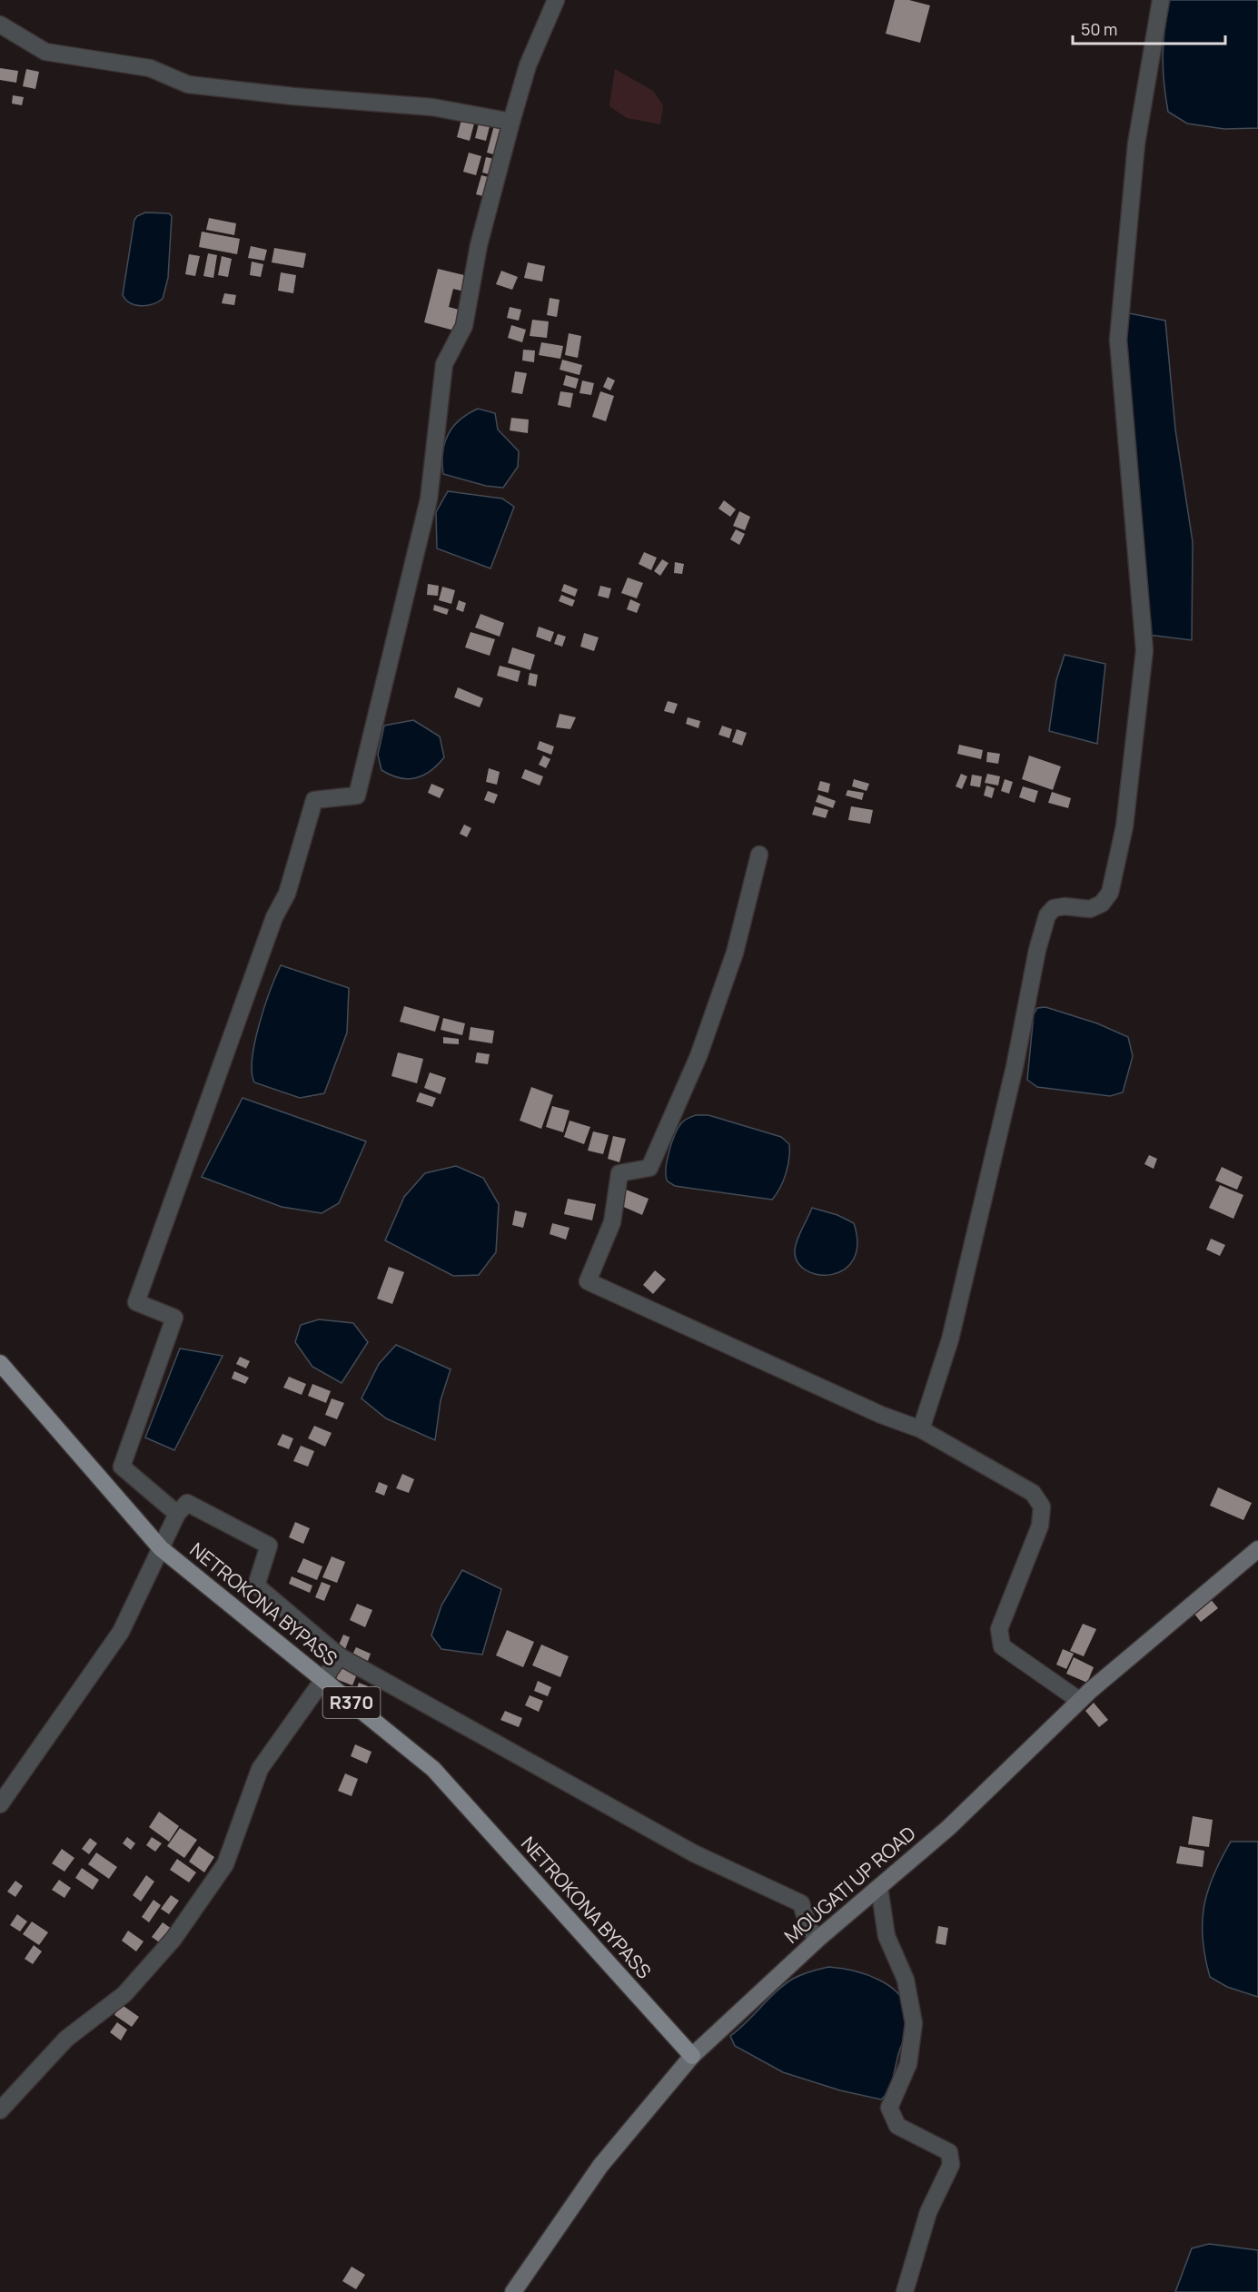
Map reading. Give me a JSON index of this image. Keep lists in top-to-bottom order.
{
  "streets": {
    "main road": ["NETROKONA BYPASS", "R370"],
    "street": ["MOUGATI UP ROAD"]
  },
  "crossings": [
    ["NETROKONA BYPASS", "MOUGATI UP ROAD"]
  ],
  "scale_bar": "50 m"
}
